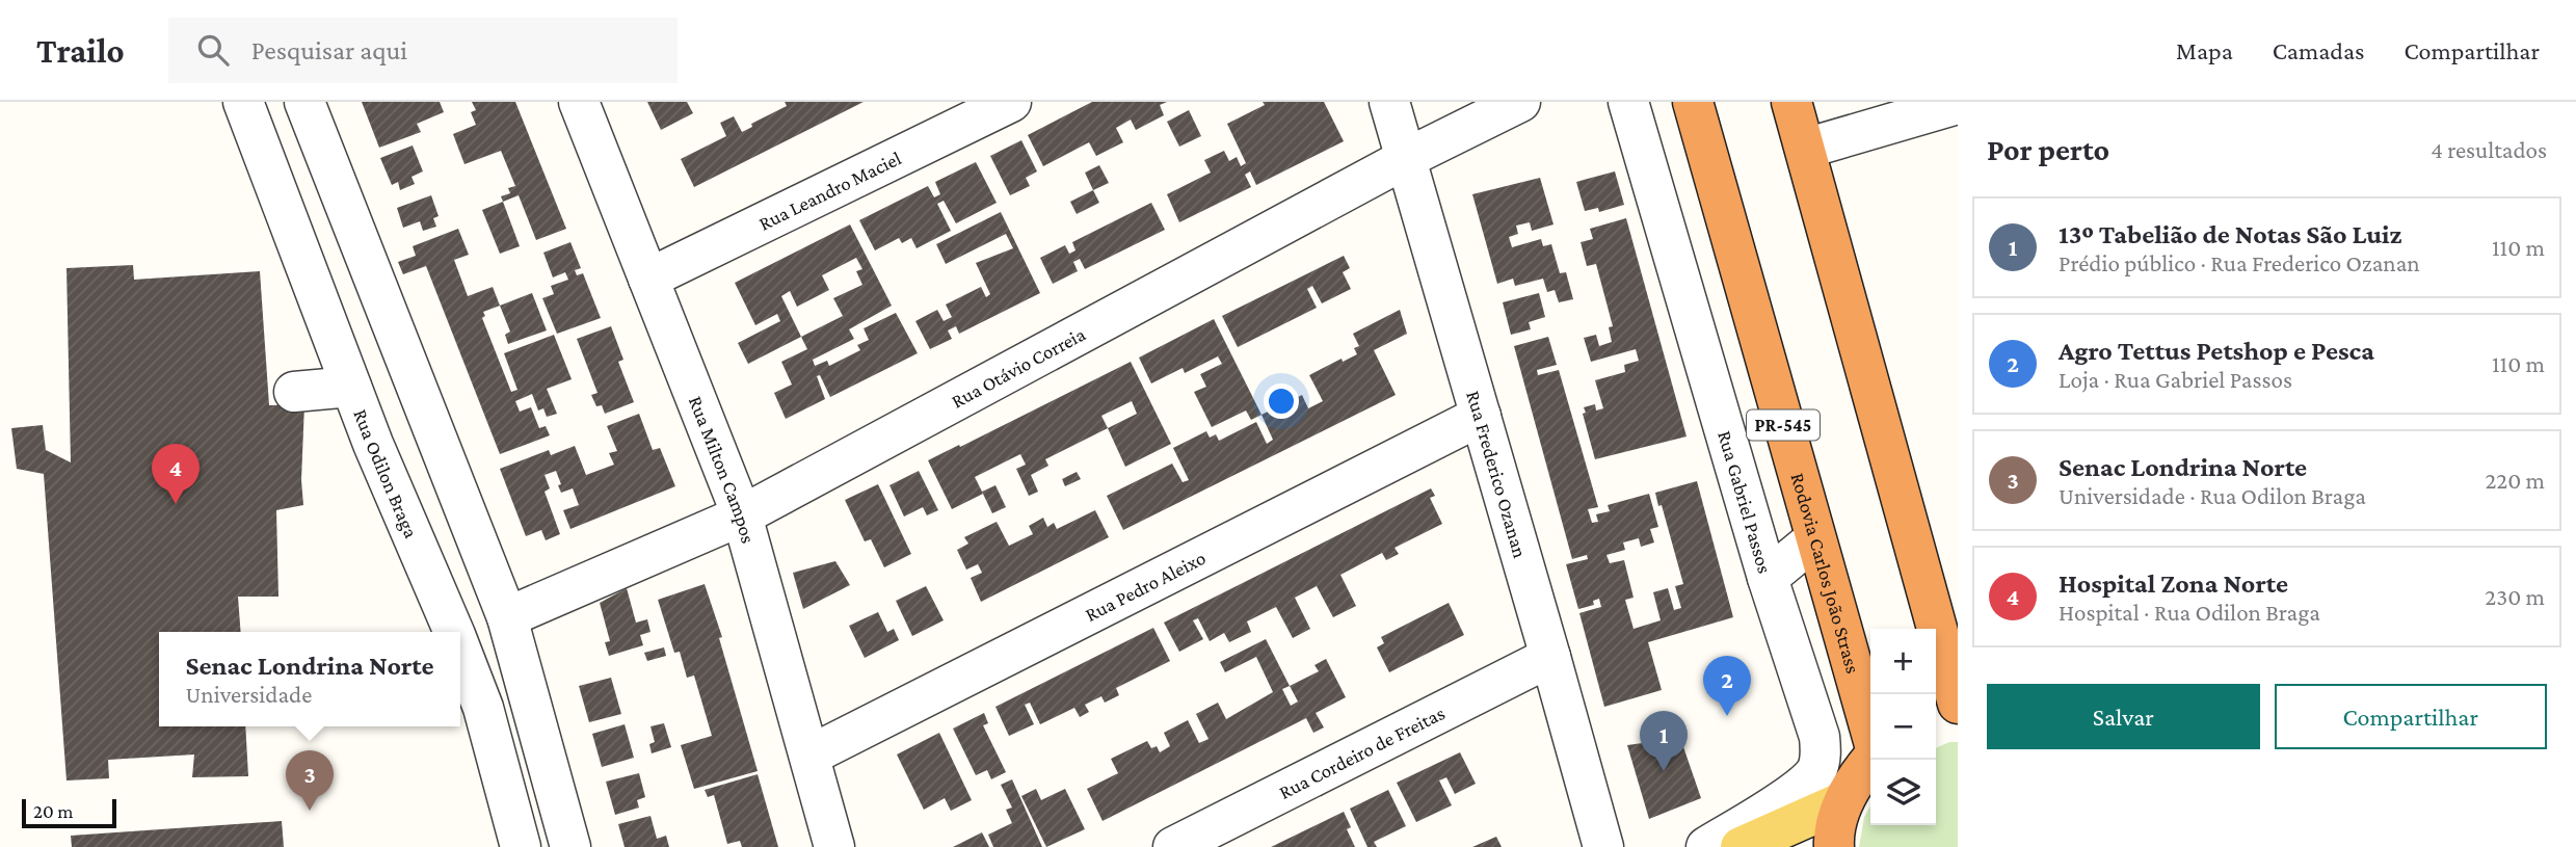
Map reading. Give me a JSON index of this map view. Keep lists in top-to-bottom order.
{
  "streets": {
    "highway": ["PR-545", "Rodovia Carlos João Strass"],
    "street": [
      "Rua Leandro Maciel",
      "Rua Otávio Correia",
      "Rua Milton Campos",
      "Rua Odilon Braga",
      "Rua Frederico Ozanan",
      "Rua Gabriel Passos",
      "Rua Pedro Aleixo",
      "Rua Cordeiro de Freitas"
    ]
  },
  "crossings": [
    ["Rua Leandro Maciel", "Rua Milton Campos"],
    ["Rua Otávio Correia", "Rua Milton Campos"],
    ["Rua Otávio Correia", "Rua Frederico Ozanan"],
    ["Rua Milton Campos", "Rua Pedro Aleixo"],
    ["Rua Frederico Ozanan", "Rua Pedro Aleixo"],
    ["Rua Frederico Ozanan", "Rua Cordeiro de Freitas"]
  ],
  "scale_bar": "20 m",
  "page": {
    "header": "Trailo",
    "search": "Pesquisar aqui",
    "nav": ["Mapa", "Camadas", "Compartilhar"],
    "heading": ["Por perto", "4 resultados"],
    "list": [
      {
        "mark": "1",
        "name": "13º Tabelião de Notas São Luiz",
        "note": "Prédio público · Rua Frederico Ozanan",
        "value": "110 m"
      },
      {
        "mark": "2",
        "name": "Agro Tettus Petshop e Pesca",
        "note": "Loja · Rua Gabriel Passos",
        "value": "110 m"
      },
      {
        "mark": "3",
        "name": "Senac Londrina Norte",
        "note": "Universidade · Rua Odilon Braga",
        "value": "220 m"
      },
      {
        "mark": "4",
        "name": "Hospital Zona Norte",
        "note": "Hospital · Rua Odilon Braga",
        "value": "230 m"
      }
    ],
    "pins": [
      "4",
      "2",
      "1",
      "3"
    ],
    "map_buttons": ["+", "−"],
    "popup": ["Senac Londrina Norte", "Universidade"],
    "buttons": ["Salvar", "Compartilhar"],
    "scale": "20 m"
  }
}
